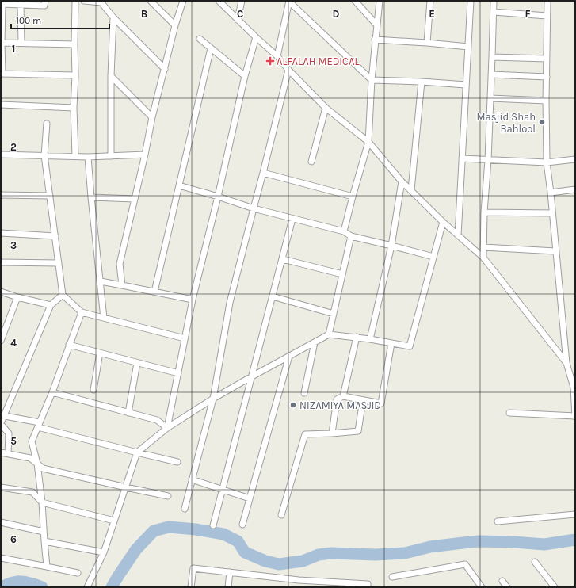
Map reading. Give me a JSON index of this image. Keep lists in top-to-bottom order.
{
  "places": {
    "health": ["ALFALAH MEDICAL"],
    "other": ["Masjid Shah Bahlool", "NIZAMIYA MASJID"]
  },
  "scale_bar": "100 m",
  "grid": {
    "columns": [
      "B",
      "C",
      "D",
      "E",
      "F"
    ],
    "rows": [
      "1",
      "2",
      "3",
      "4",
      "5",
      "6"
    ]
  }
}
